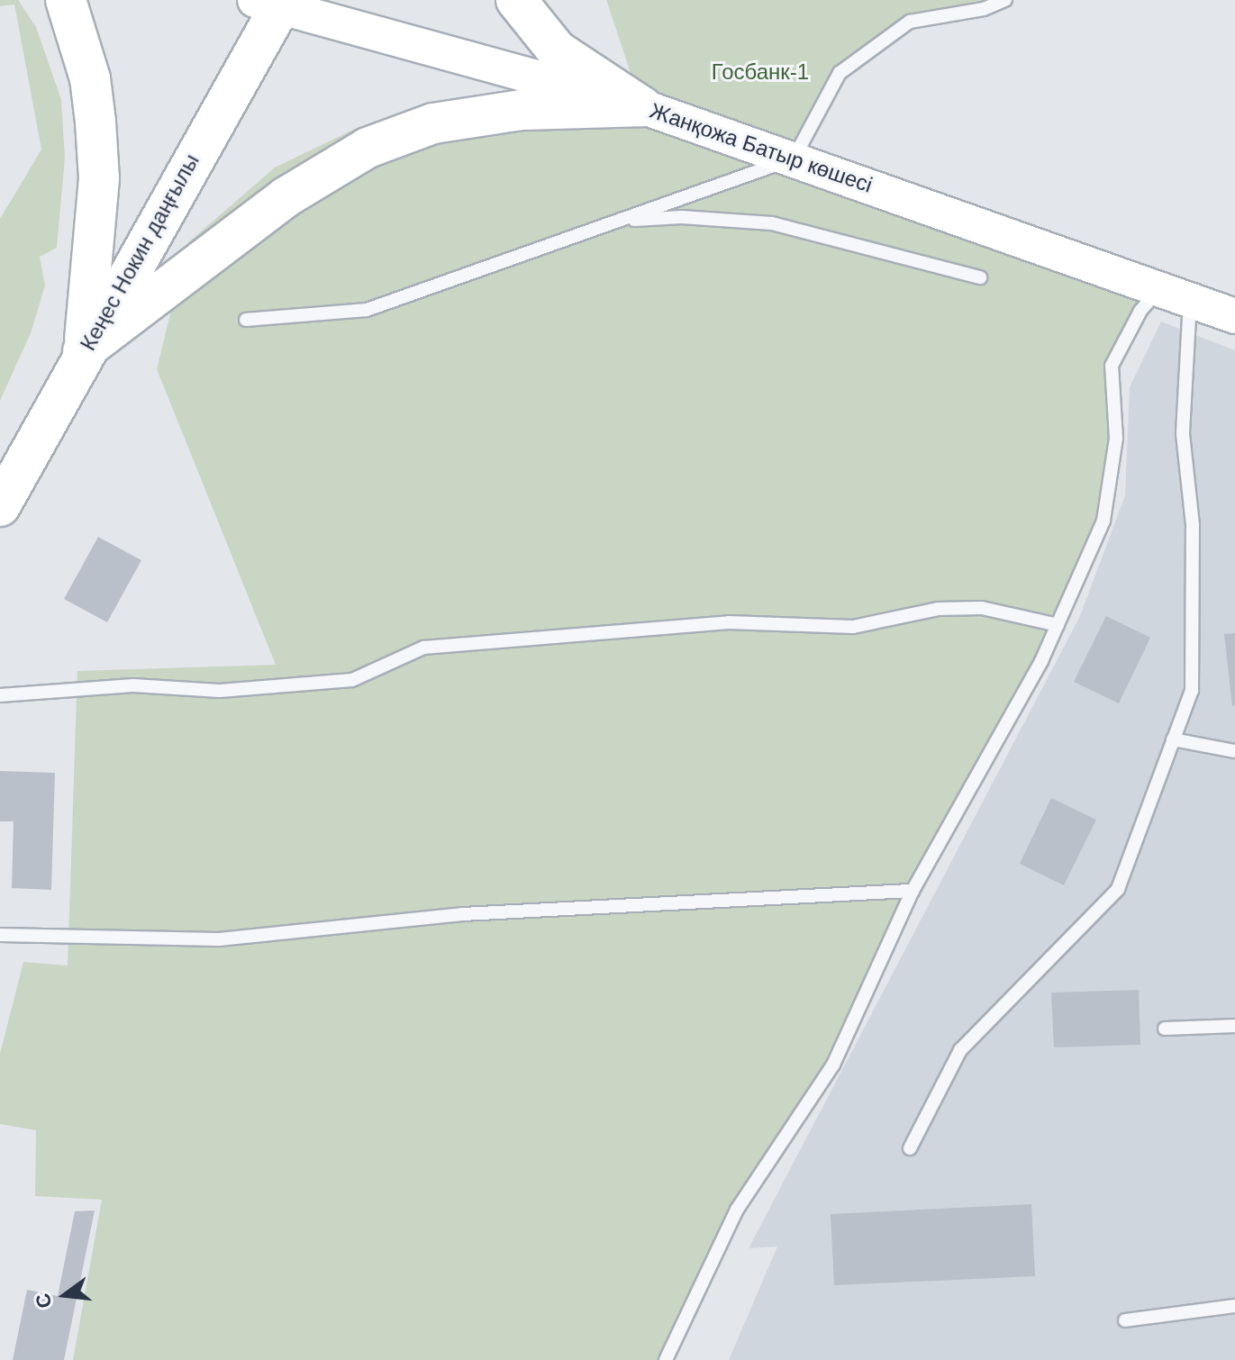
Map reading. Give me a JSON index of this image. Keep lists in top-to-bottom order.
{
  "streets": {
    "highway": ["Кеңес Нокин даңғылы"],
    "main road": ["Жанқожа Батыр көшесі"]
  },
  "crossings": [
    ["Жанқожа Батыр көшесі", "Кеңес Нокин даңғылы"]
  ],
  "parks": ["Госбанк-1"],
  "north": "left"
}
